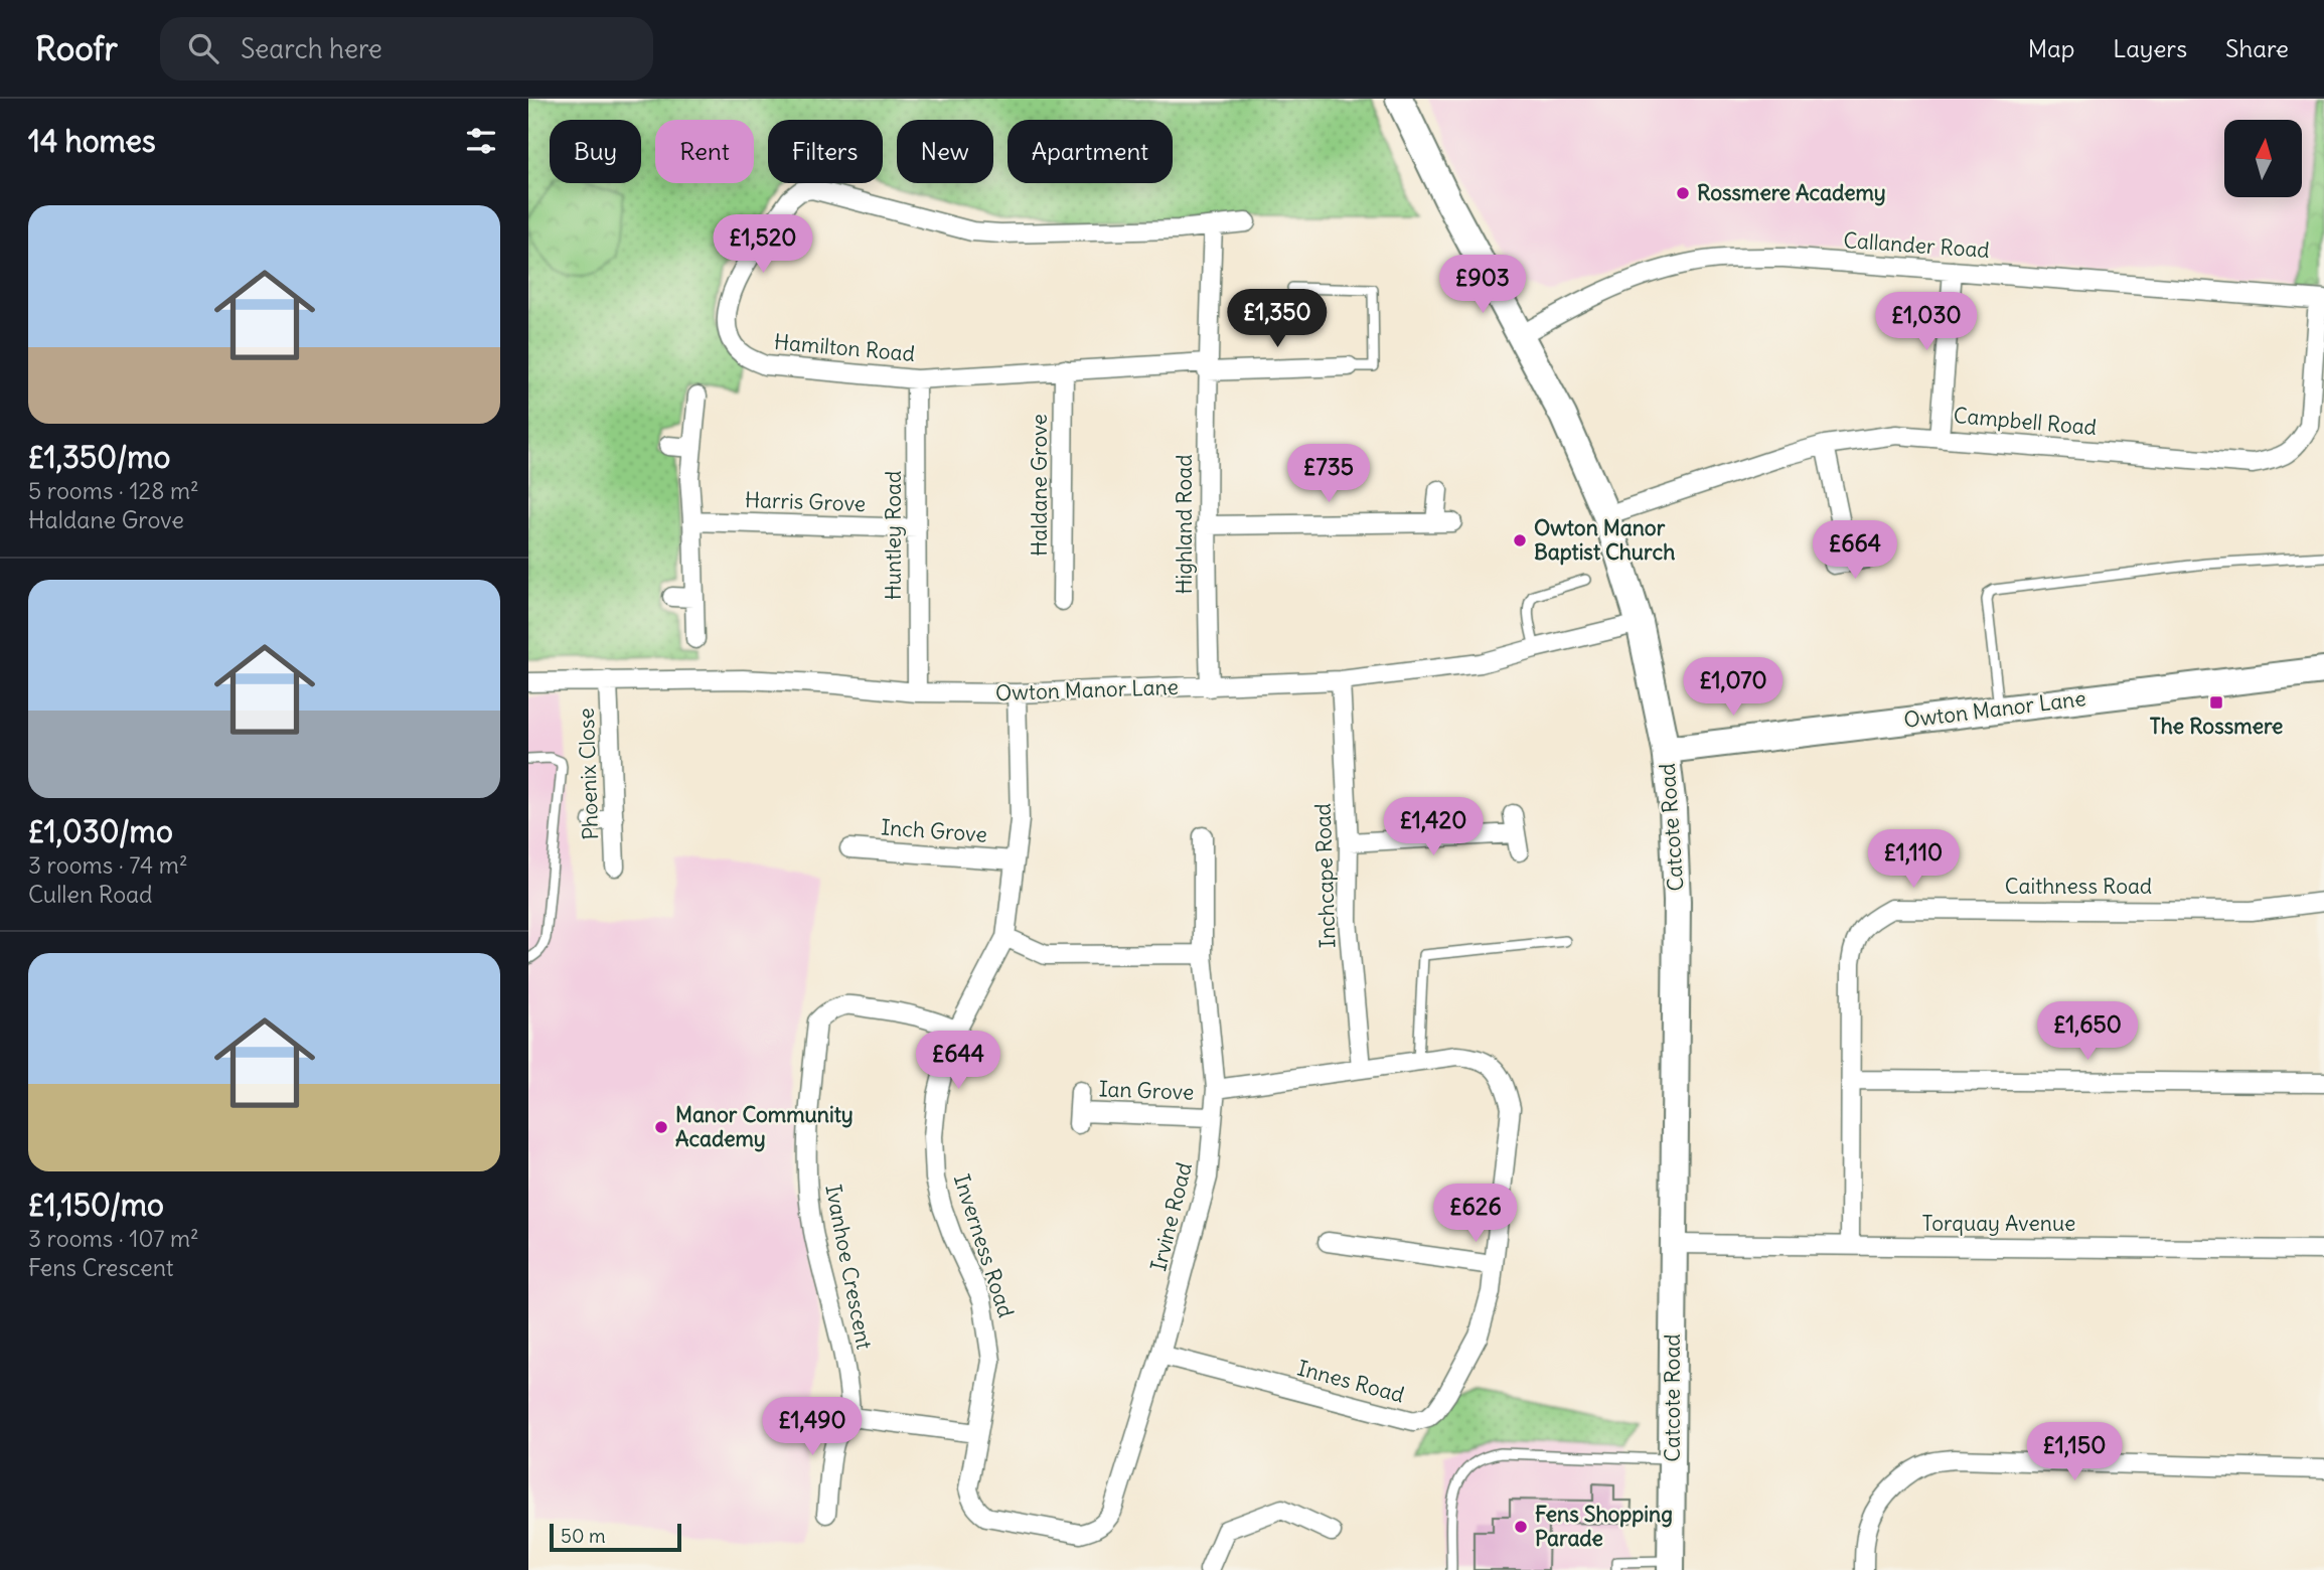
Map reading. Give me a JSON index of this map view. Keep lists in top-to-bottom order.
{
  "streets": {
    "street": [
      "Callander Road",
      "Hamilton Road",
      "Campbell Road",
      "Haldane Grove",
      "Harris Grove",
      "Highland Road",
      "Huntley Road",
      "Owton Manor Lane",
      "Phoenix Close",
      "Catcote Road",
      "Inch Grove",
      "Inchcape Road",
      "Caithness Road",
      "Ian Grove",
      "Irvine Road",
      "Torquay Avenue",
      "Inverness Road",
      "Ivanhoe Crescent",
      "Innes Road"
    ]
  },
  "crossings": [
    ["Callander Road", "Campbell Road"],
    ["Callander Road", "Catcote Road"],
    ["Hamilton Road", "Haldane Grove"],
    ["Hamilton Road", "Highland Road"],
    ["Hamilton Road", "Huntley Road"],
    ["Campbell Road", "Catcote Road"],
    ["Harris Grove", "Huntley Road"],
    ["Highland Road", "Owton Manor Lane"],
    ["Huntley Road", "Owton Manor Lane"],
    ["Owton Manor Lane", "Phoenix Close"],
    ["Owton Manor Lane", "Catcote Road"],
    ["Owton Manor Lane", "Inchcape Road"],
    ["Owton Manor Lane", "Inverness Road"],
    ["Catcote Road", "Torquay Avenue"],
    ["Inch Grove", "Inverness Road"],
    ["Inchcape Road", "Innes Road"],
    ["Caithness Road", "Torquay Avenue"],
    ["Ian Grove", "Irvine Road"],
    ["Irvine Road", "Inverness Road"],
    ["Irvine Road", "Innes Road"],
    ["Inverness Road", "Ivanhoe Crescent"]
  ],
  "places": {
    "other": [
      "Rossmere Academy",
      "Owton Manor Baptist Church",
      "Manor Community Academy",
      "Fens Shopping Parade"
    ],
    "transit": ["The Rossmere"]
  },
  "scale_bar": "50 m",
  "north": "top",
  "page": {
    "header": "Roofr",
    "search": "Search here",
    "nav": ["Map", "Layers", "Share"],
    "heading": "14 homes",
    "chip": [
      "Buy",
      "Rent",
      "Filters",
      "New",
      "Apartment"
    ],
    "list": [
      {
        "name": "£1,350/mo",
        "note": "5 rooms · 128 m² · Haldane Grove"
      },
      {
        "name": "£1,030/mo",
        "note": "3 rooms · 74 m² · Cullen Road"
      },
      {
        "name": "£1,150/mo",
        "note": "3 rooms · 107 m² · Fens Crescent"
      }
    ],
    "price": [
      "£1,520",
      "£903",
      "£1,350",
      "£1,030",
      "£735",
      "£664",
      "£1,070",
      "£1,420",
      "£1,110",
      "£1,650",
      "£644",
      "£626",
      "£1,490",
      "£1,150"
    ],
    "scale": "50 m"
  }
}
